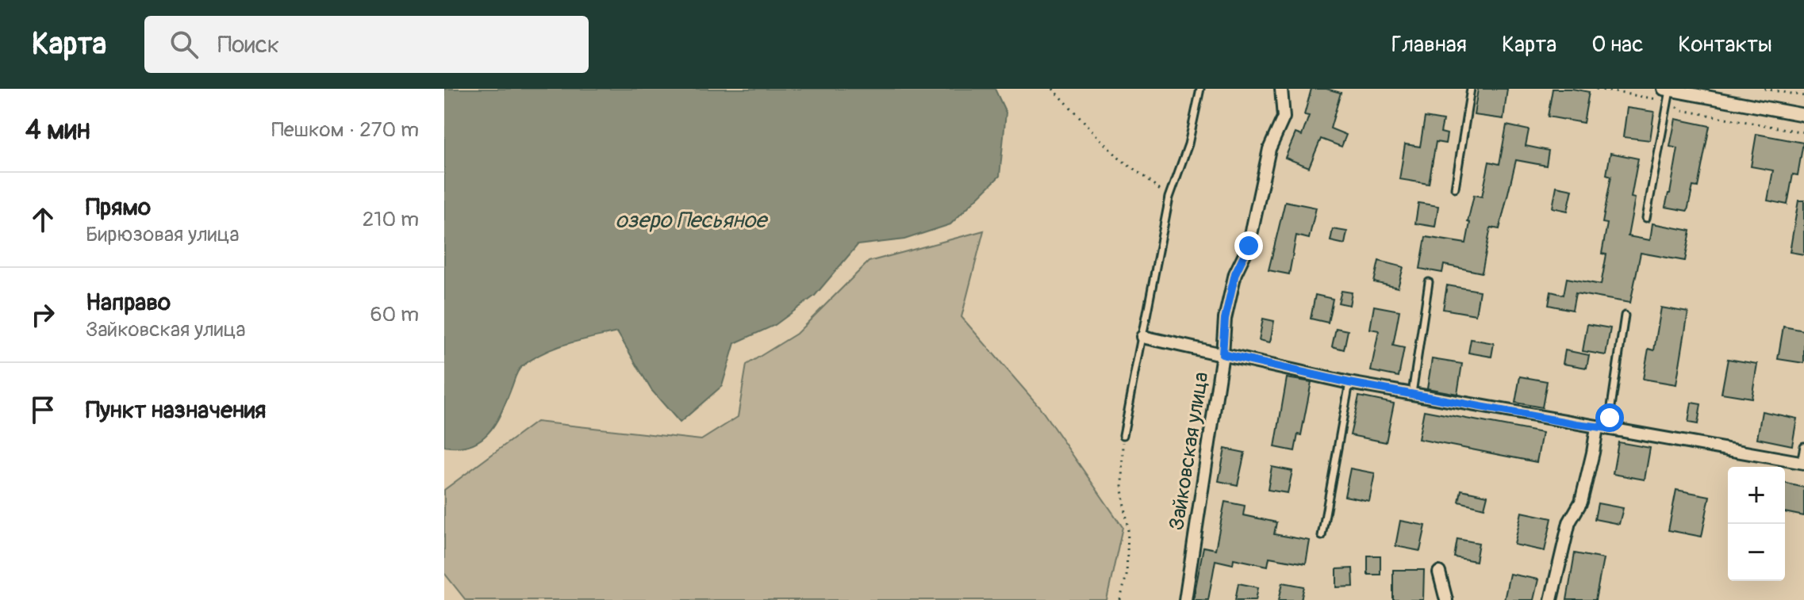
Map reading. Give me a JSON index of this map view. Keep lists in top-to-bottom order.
{
  "streets": {
    "street": ["Зайковская улица"]
  },
  "water": ["озеро Песьяное"],
  "page": {
    "header": "Карта",
    "search": "Поиск",
    "nav": [
      "Главная",
      "Карта",
      "О нас",
      "Контакты"
    ],
    "heading": ["4 мин", "Пешком · 270 m"],
    "list": [
      ["Прямо", "Бирюзовая улица", "210 m"],
      ["Направо", "Зайковская улица", "60 m"],
      "Пункт назначения"
    ],
    "map_buttons": ["+", "−"]
  }
}
